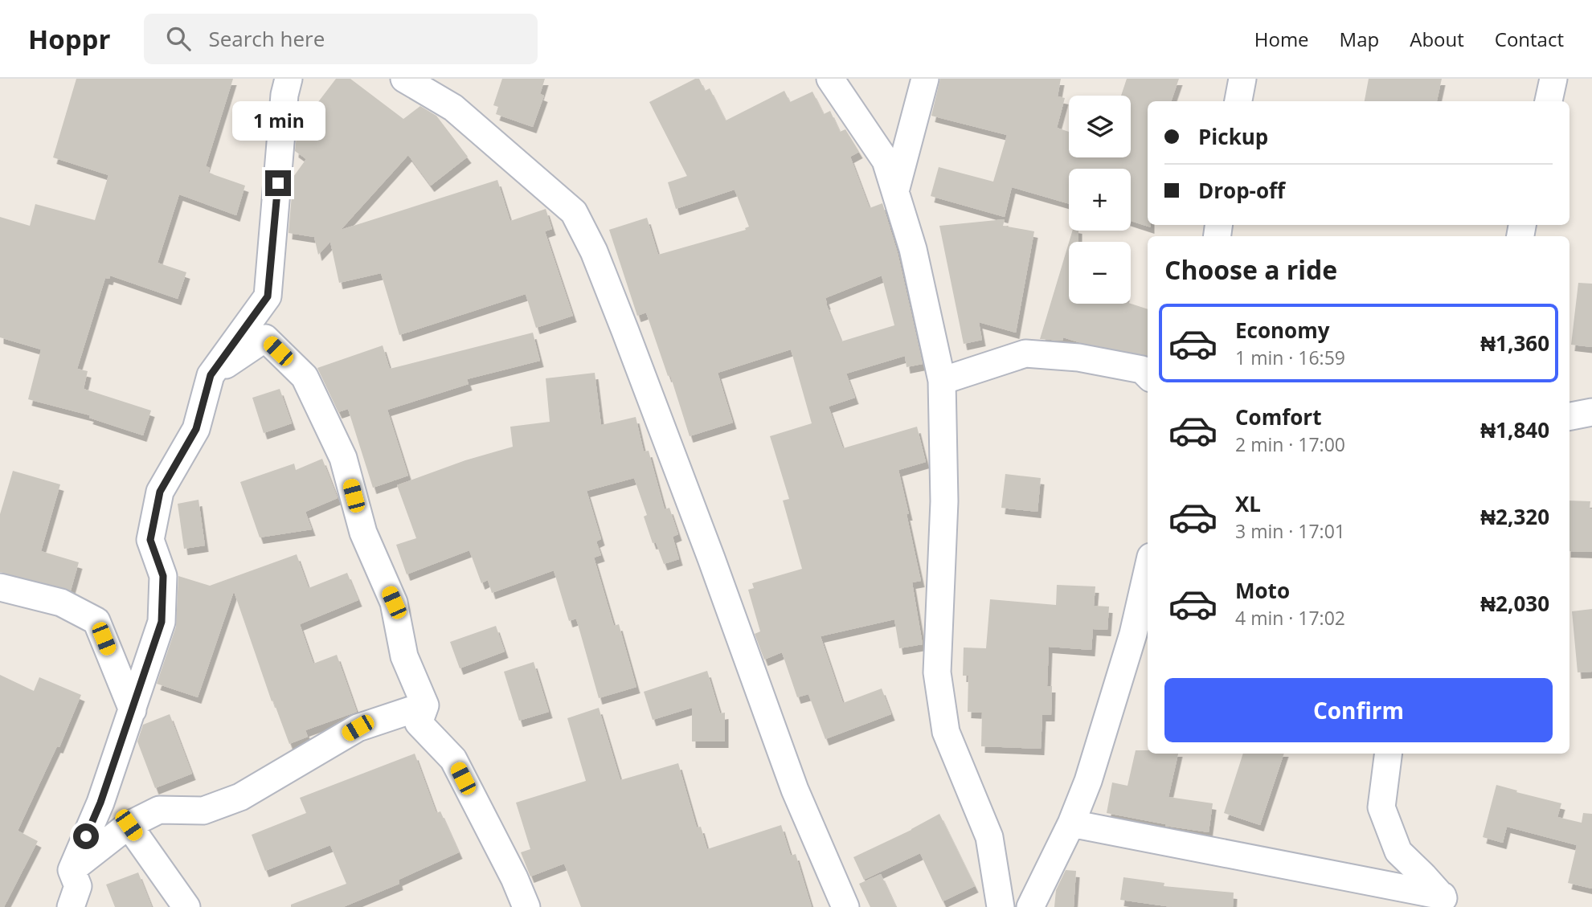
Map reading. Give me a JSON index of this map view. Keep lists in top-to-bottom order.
{
  "page": {
    "header": "Hoppr",
    "search": "Search here",
    "nav": [
      "Home",
      "Map",
      "About",
      "Contact"
    ],
    "map_buttons": ["+", "−"],
    "bubble": "1 min",
    "banner": ["Pickup", "Drop-off"],
    "heading": "Choose a ride",
    "list": [
      {
        "name": "Economy",
        "note": "1 min · 16:59",
        "value": "₦1,360"
      },
      {
        "name": "Comfort",
        "note": "2 min · 17:00",
        "value": "₦1,840"
      },
      {
        "name": "XL",
        "note": "3 min · 17:01",
        "value": "₦2,320"
      },
      {
        "name": "Moto",
        "note": "4 min · 17:02",
        "value": "₦2,030"
      }
    ],
    "buttons": "Confirm"
  }
}
